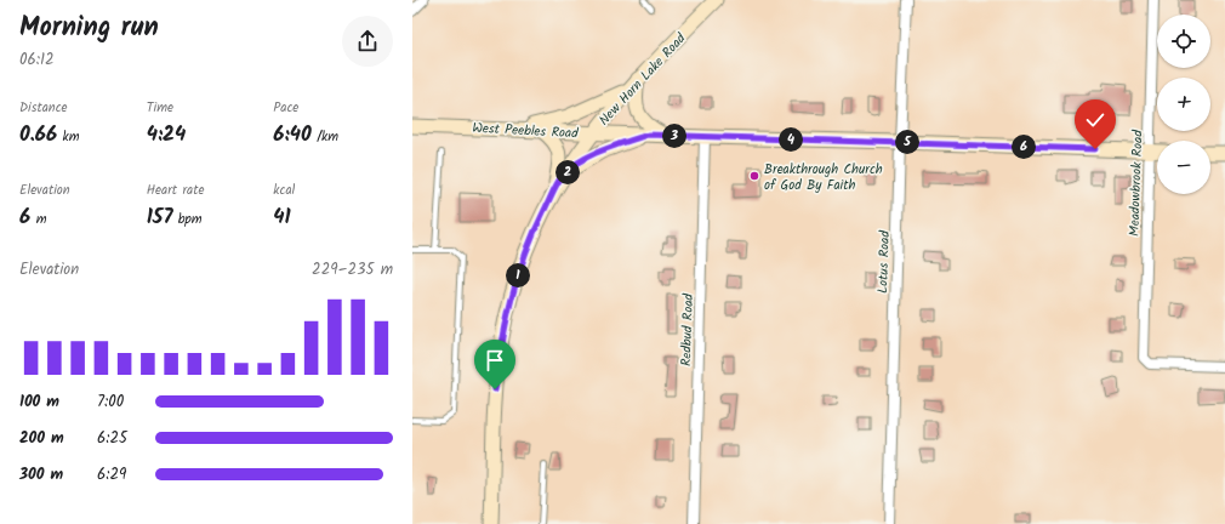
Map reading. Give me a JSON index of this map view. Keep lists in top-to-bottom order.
{
  "streets": {
    "main road": ["New Horn Lake Road", "West Peebles Road"],
    "street": ["Meadowbrook Road", "Lotus Road", "Redbud Road"]
  },
  "crossings": [
    ["New Horn Lake Road", "West Peebles Road"],
    ["West Peebles Road", "Meadowbrook Road"],
    ["West Peebles Road", "Lotus Road"],
    ["West Peebles Road", "Redbud Road"]
  ],
  "places": ["Breakthrough Church of God By Faith"],
  "page": {
    "heading": ["Morning run", "06:12"],
    "map_buttons": ["+", "−"],
    "stats": [
      ["Distance", "0.66 km"],
      ["Time", "4:24"],
      ["Pace", "6:40 /km"],
      ["Elevation", "6 m"],
      ["Heart rate", "157 bpm"],
      ["kcal", "41"]
    ],
    "pins": [
      "3",
      "4",
      "5",
      "6",
      "2",
      "1"
    ],
    "chart": ["Elevation", "229–235 m"],
    "list": [
      {
        "name": "100 m",
        "note": "7:00"
      },
      {
        "name": "200 m",
        "note": "6:25"
      },
      {
        "name": "300 m",
        "note": "6:29"
      }
    ]
  }
}
